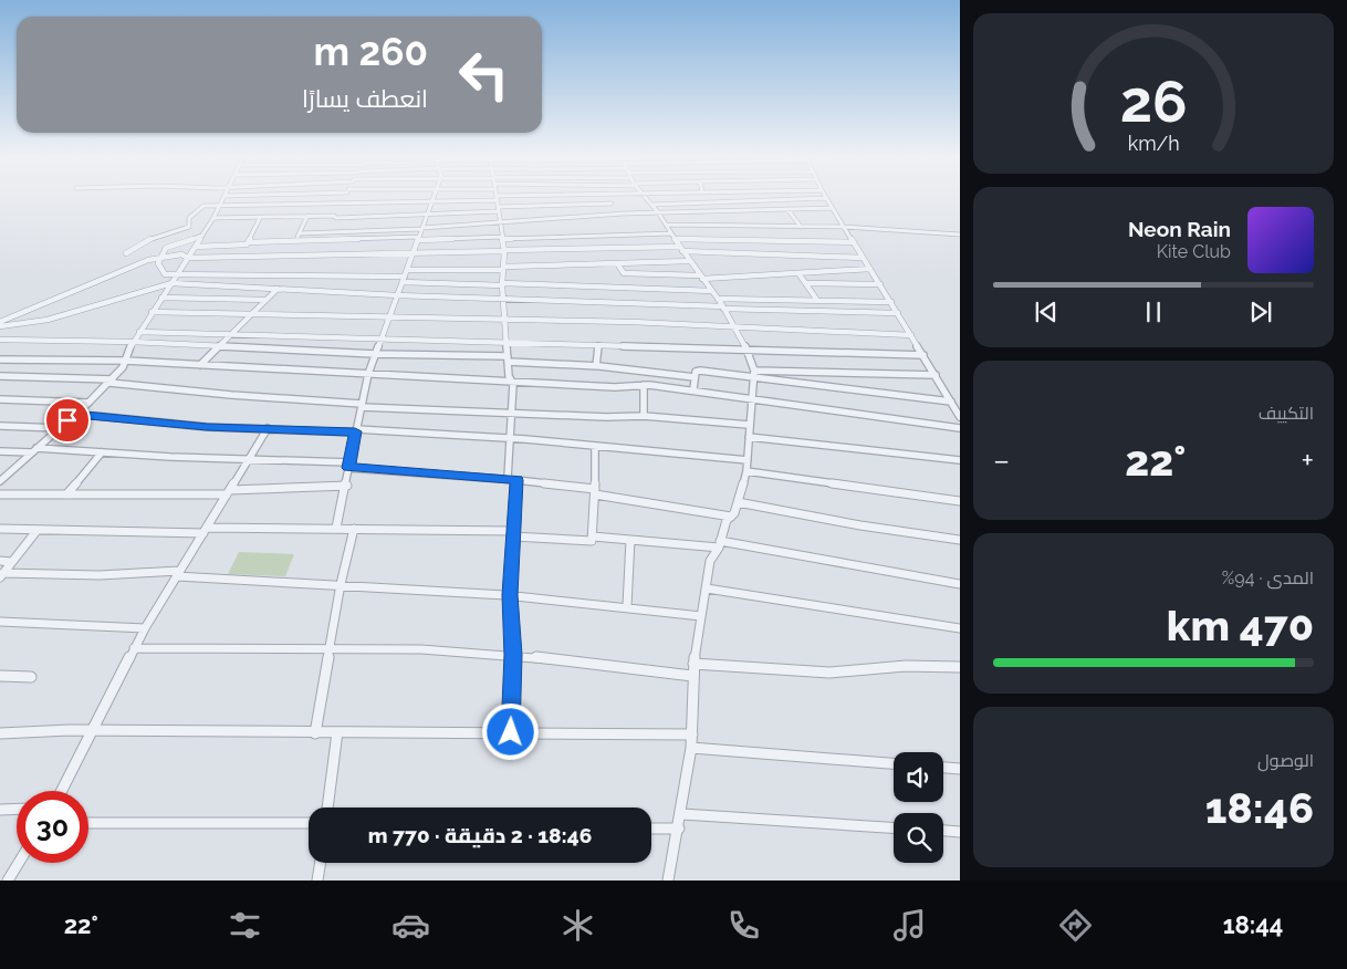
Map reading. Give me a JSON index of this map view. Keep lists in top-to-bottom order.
{
  "page": {
    "turn": ["260 m", "انعطف يسارًا"],
    "song": ["Neon Rain", "Kite Club"],
    "tile": [
      "التكييف",
      ["المدى · 94%", "470 km"],
      ["الوصول", "18:46"]
    ],
    "heat": ["−", "22°", "+"],
    "limit": "30",
    "trip": "18:46 · 2 دقيقة · 770 m",
    "tabs": ["18:44", "22°"],
    "gauge": ["26", "km/h"]
  }
}
